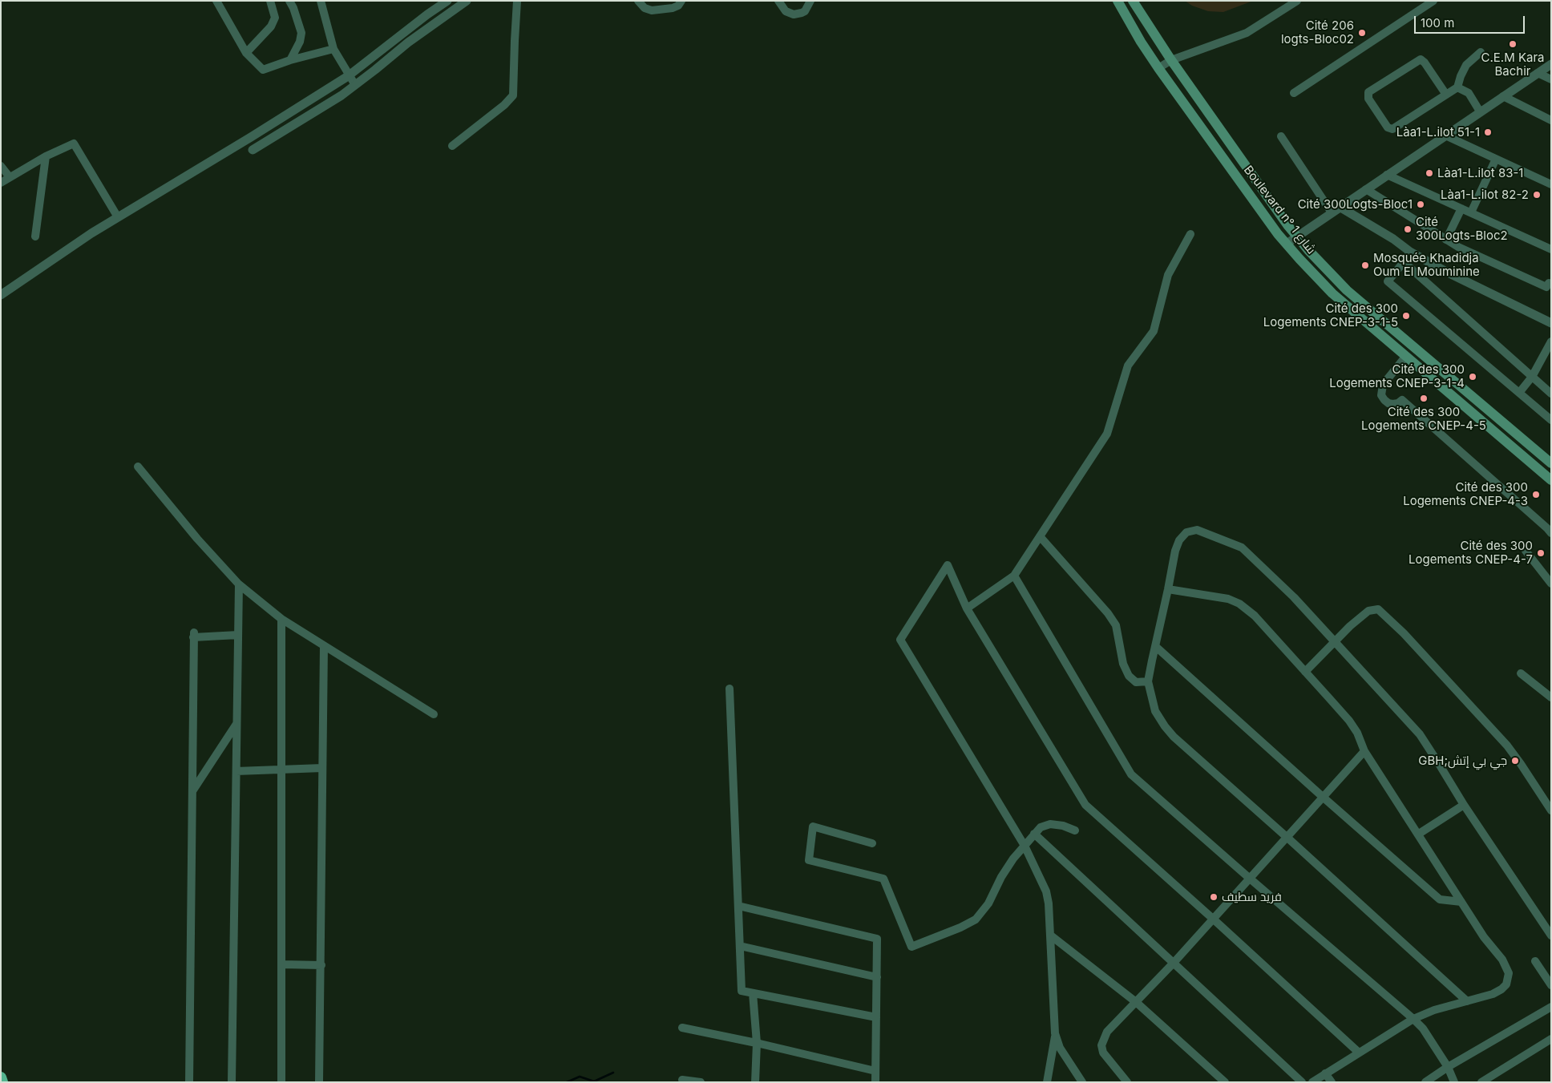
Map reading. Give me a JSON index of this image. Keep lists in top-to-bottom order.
{
  "streets": {
    "main road": ["Boulevard n° شارع 1"]
  },
  "places": [
    "Cité 206 logts-Bloc02",
    "C.E.M Kara Bachir",
    "Làa1-L.ilot 51-1",
    "Làa1-L.ilot 83-1",
    "Làa1-L.ilot 82-2",
    "Cité 300Logts-Bloc1",
    "Cité 300Logts-Bloc2",
    "Mosquée Khadidja Oum El Mouminine",
    "Cité des 300 Logements CNEP-3-1-5",
    "Cité des 300 Logements CNEP-3-1-4",
    "Cité des 300 Logements CNEP-4-5",
    "Cité des 300 Logements CNEP-4-3",
    "Cité des 300 Logements CNEP-4-7",
    "GBH;جي بي إتش",
    "فريد سطيف"
  ],
  "scale_bar": "100 m"
}
